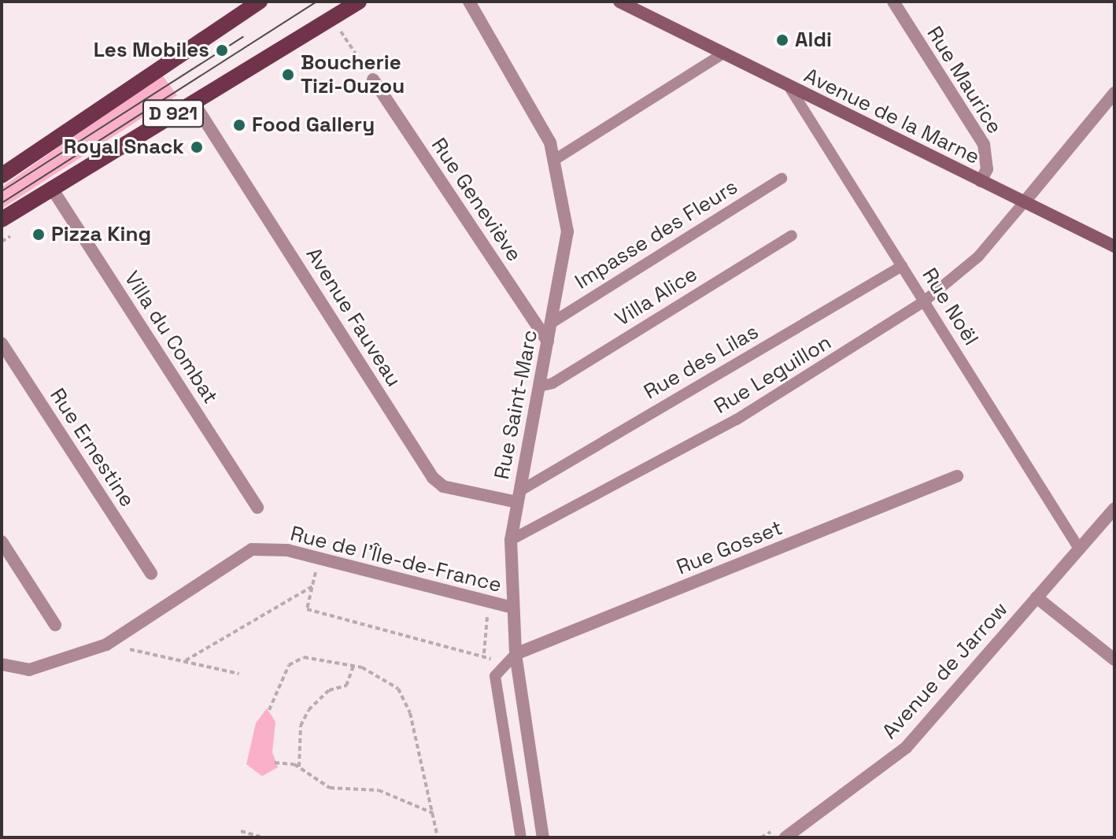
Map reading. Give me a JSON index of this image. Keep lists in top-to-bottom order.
{
  "streets": {
    "main road": ["D 921"],
    "street": [
      "Rue Maurice",
      "Avenue de la Marne",
      "Rue Geneviève",
      "Avenue Fauveau",
      "Villa du Combat",
      "Rue Saint-Marc",
      "Rue Ernestine",
      "Rue Gosset",
      "Rue de l'Île-de-France",
      "Avenue de Jarrow"
    ],
    "lane": [
      "Impasse des Fleurs",
      "Villa Alice",
      "Rue Noël",
      "Rue des Lilas",
      "Rue Leguillon"
    ]
  },
  "crossings": [
    ["Rue Maurice", "Avenue de la Marne"],
    ["D 921", "Avenue Fauveau"],
    ["D 921", "Villa du Combat"],
    ["Avenue de la Marne", "Rue Noël"],
    ["Avenue de la Marne", "Rue Leguillon"],
    ["Rue Geneviève", "Rue Saint-Marc"],
    ["Impasse des Fleurs", "Rue Saint-Marc"],
    ["Villa Alice", "Rue Saint-Marc"],
    ["Rue Noël", "Rue des Lilas"],
    ["Rue Noël", "Rue Leguillon"],
    ["Rue Noël", "Avenue de Jarrow"],
    ["Avenue Fauveau", "Rue des Lilas"],
    ["Avenue Fauveau", "Rue Saint-Marc"],
    ["Rue des Lilas", "Rue Saint-Marc"],
    ["Rue Leguillon", "Rue Saint-Marc"],
    ["Rue Saint-Marc", "Rue Gosset"],
    ["Rue Saint-Marc", "Rue de l'Île-de-France"]
  ],
  "places": [
    "Aldi",
    "Les Mobiles",
    "Boucherie Tizi-Ouzou",
    "Food Gallery",
    "Royal Snack",
    "Pizza King"
  ]
}
